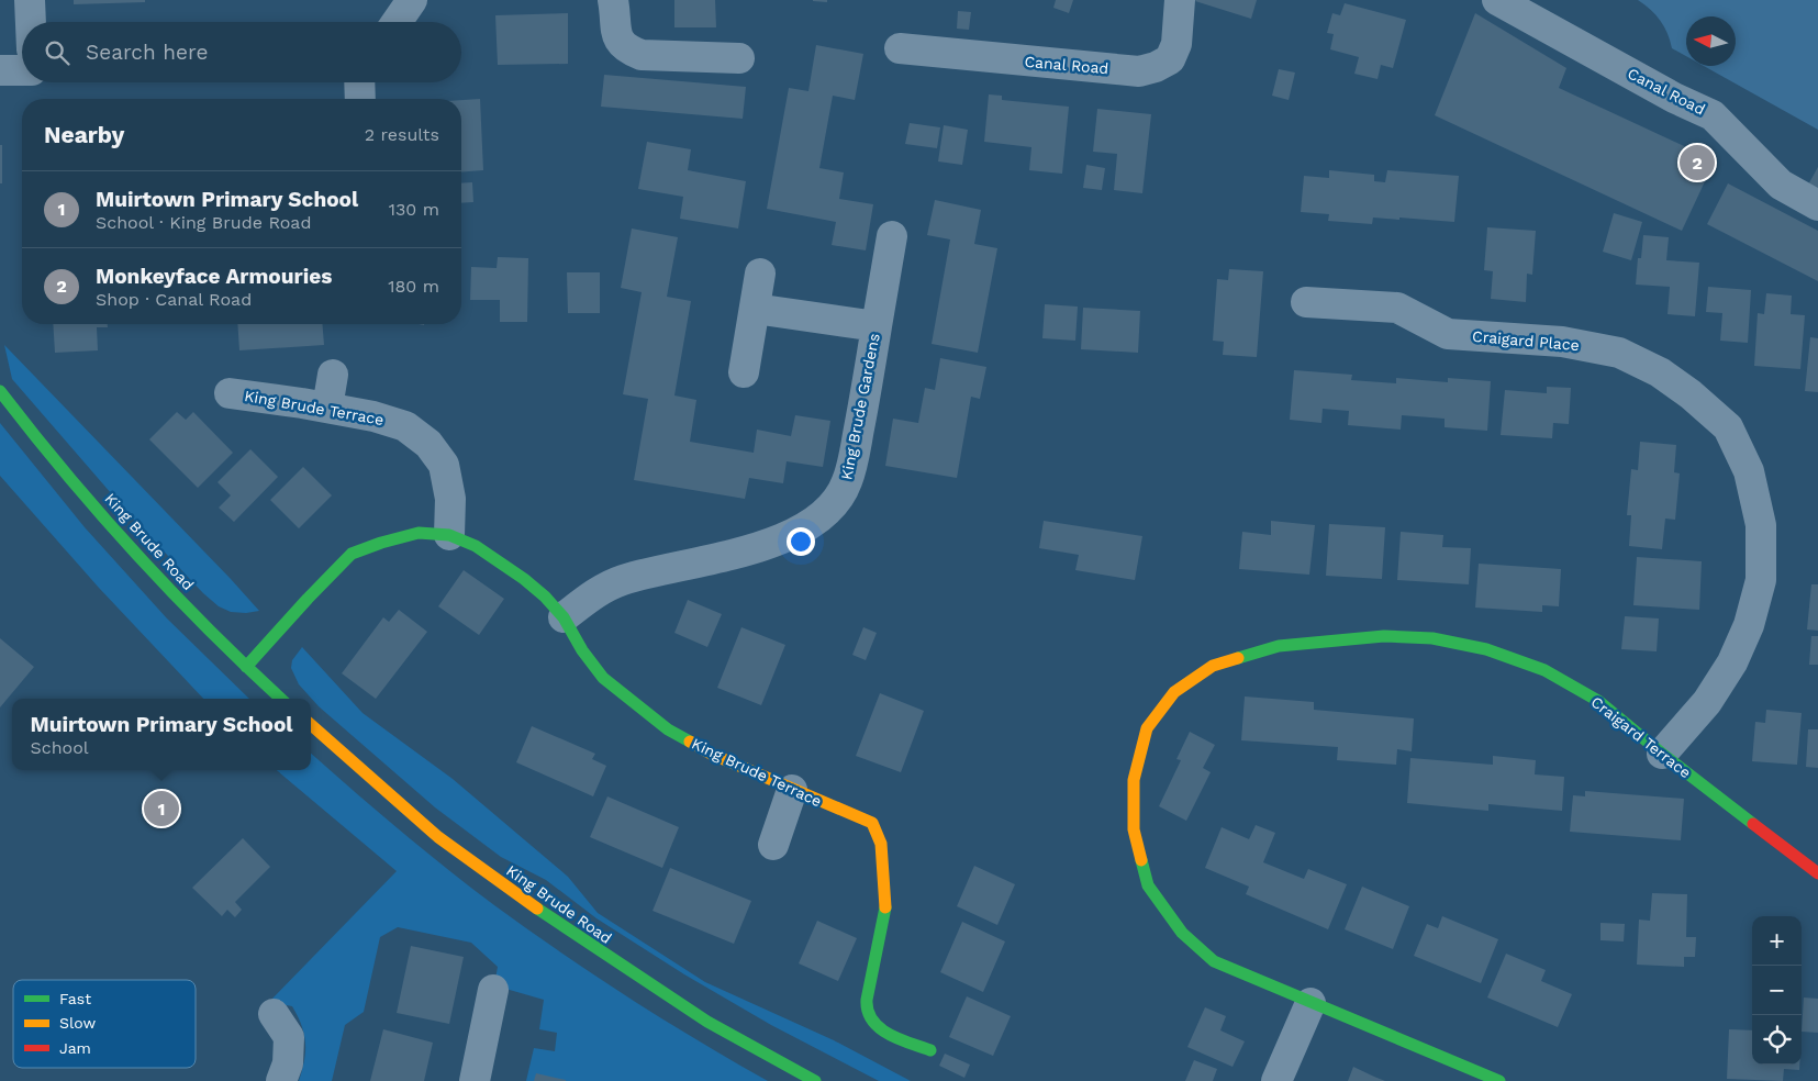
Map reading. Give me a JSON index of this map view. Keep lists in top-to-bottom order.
{
  "streets": {
    "street": [
      "Canal Road",
      "Craigard Place",
      "King Brude Gardens",
      "King Brude Terrace",
      "King Brude Road",
      "Craigard Terrace"
    ]
  },
  "crossings": [
    ["Craigard Place", "Craigard Terrace"],
    ["King Brude Gardens", "King Brude Terrace"],
    ["King Brude Terrace", "King Brude Road"]
  ],
  "legend": ["Fast", "Slow", "Jam"],
  "north": "left",
  "page": {
    "search": "Search here",
    "heading": ["Nearby", "2 results"],
    "pins": ["2", "1"],
    "list": [
      {
        "mark": "1",
        "name": "Muirtown Primary School",
        "note": "School · King Brude Road",
        "value": "130 m"
      },
      {
        "mark": "2",
        "name": "Monkeyface Armouries",
        "note": "Shop · Canal Road",
        "value": "180 m"
      }
    ],
    "popup": ["Muirtown Primary School", "School"],
    "map_buttons": ["+", "−"]
  }
}
